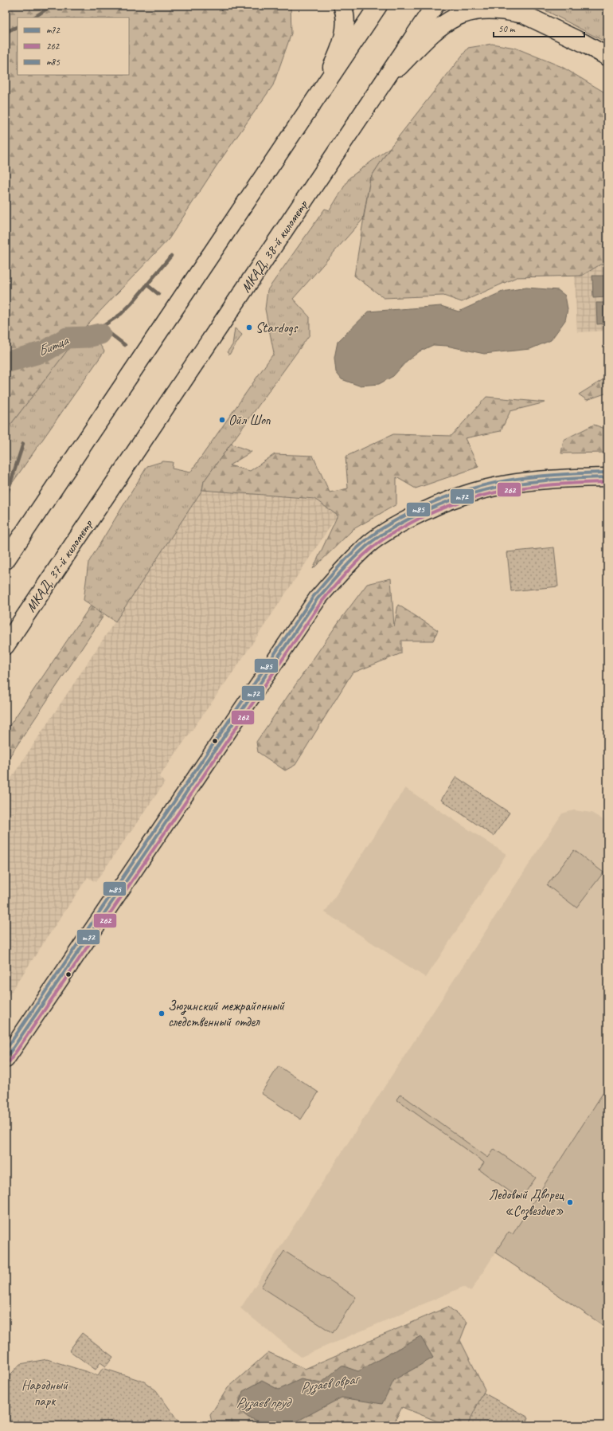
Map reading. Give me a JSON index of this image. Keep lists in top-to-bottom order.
{
  "streets": {
    "main road": ["МКАД, 38-й километр", "МКАД, 37-й километр"]
  },
  "crossings": [
    ["МКАД, 38-й километр", "МКАД, 37-й километр"]
  ],
  "water": ["Битца", "Рузаев овраг", "Рузаев пруд"],
  "parks": ["Народный парк"],
  "places": [
    "Stardogs",
    "Ойл Шоп",
    "Зюзинский межрайонный следственный отдел",
    "Ледовый Дворец «Созвездие»"
  ],
  "lines": ["transit line т85", "transit line т72", "transit line 262"],
  "legend": ["т72", "262", "т85"],
  "scale_bar": "50 m"
}
